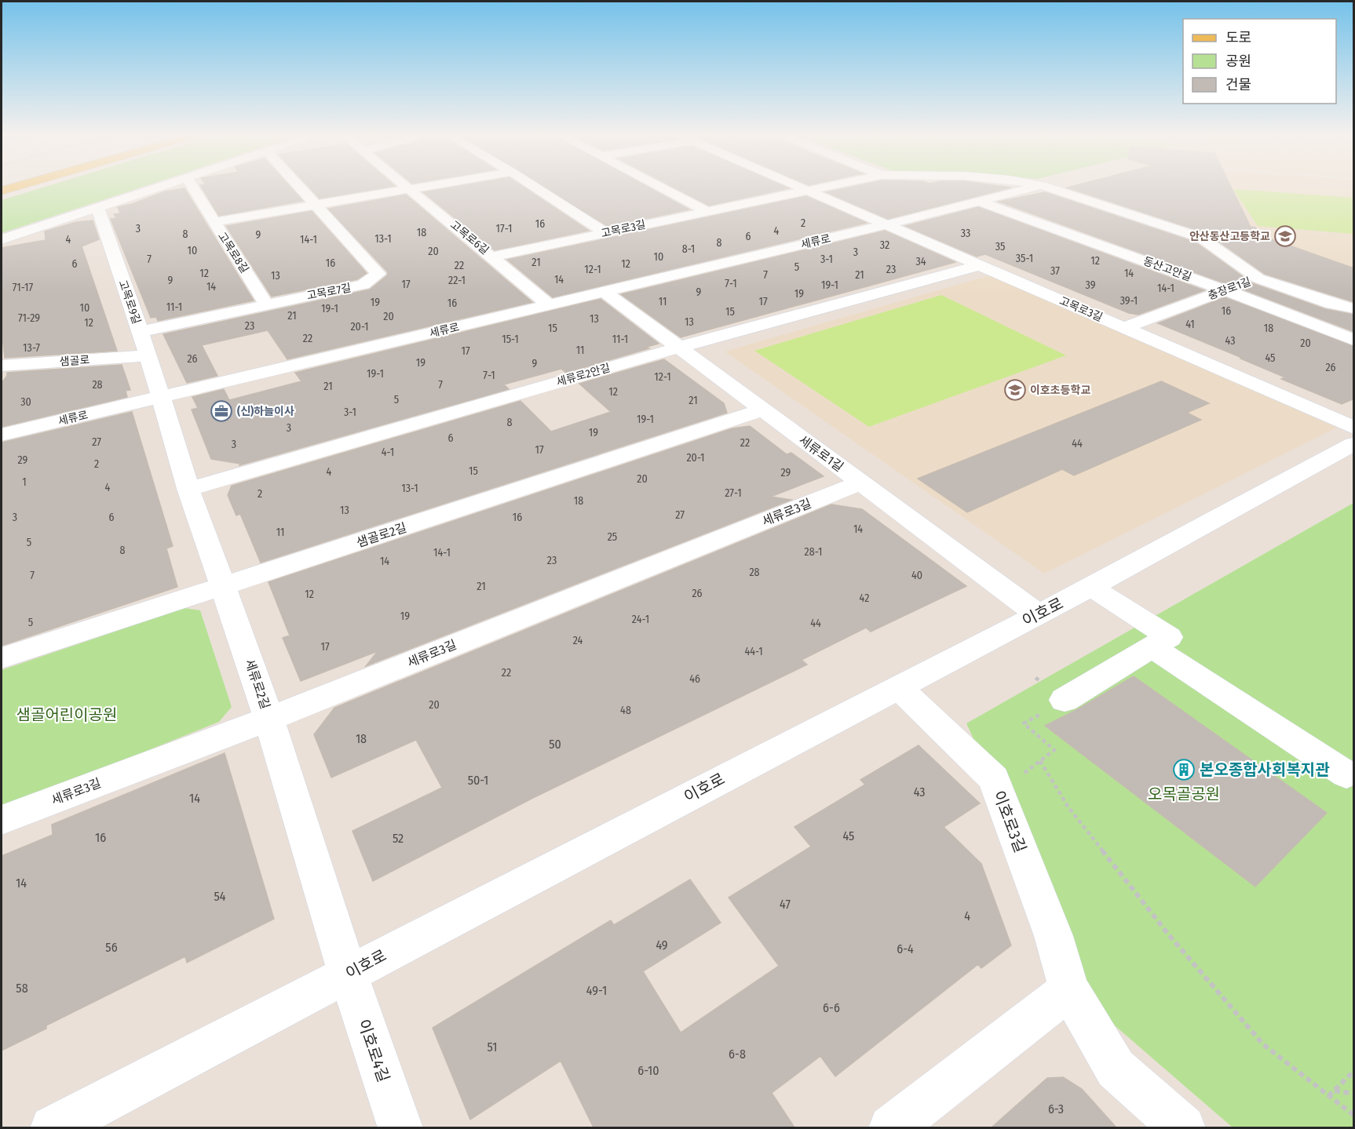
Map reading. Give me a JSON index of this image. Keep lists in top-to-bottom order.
{
  "streets": {
    "street": [
      "고목로3길",
      "고목로6길",
      "세류로",
      "고목로8길",
      "동산고안길",
      "충장로1길",
      "고목로7길",
      "고목로9길",
      "샘골로",
      "세류로2안길",
      "세류로1길",
      "세류로3길",
      "샘골로2길",
      "이호로",
      "세류로2길",
      "이호로3길",
      "이호로4길"
    ]
  },
  "crossings": [
    ["고목로3길", "고목로6길"],
    ["고목로3길", "세류로"],
    ["고목로3길", "충장로1길"],
    ["고목로3길", "세류로2안길"],
    ["고목로6길", "세류로"],
    ["세류로", "고목로9길"],
    ["세류로", "세류로1길"],
    ["세류로", "세류로2길"],
    ["고목로8길", "고목로7길"],
    ["동산고안길", "충장로1길"],
    ["고목로7길", "고목로9길"],
    ["고목로9길", "샘골로"],
    ["고목로9길", "세류로2길"],
    ["세류로2안길", "세류로1길"],
    ["세류로2안길", "세류로2길"],
    ["세류로1길", "세류로3길"],
    ["세류로1길", "샘골로2길"],
    ["세류로1길", "이호로"],
    ["세류로3길", "세류로2길"],
    ["샘골로2길", "세류로2길"],
    ["이호로", "세류로2길"],
    ["이호로", "이호로3길"],
    ["이호로", "이호로4길"],
    ["세류로2길", "이호로4길"]
  ],
  "parks": ["샘골어린이공원", "오목골공원"],
  "places": {
    "school or university": ["안산동산고등학교", "이호초등학교"],
    "office": ["(신)하늘이사"],
    "building": ["본오종합사회복지관"]
  },
  "house_numbers": [
    "2",
    "16",
    "3",
    "17-1",
    "4",
    "18",
    "33",
    "8",
    "9",
    "6",
    "13-1",
    "4",
    "14-1",
    "8",
    "32",
    "35",
    "8-1",
    "10",
    "20",
    "3",
    "10",
    "35-1",
    "7",
    "3-1",
    "12",
    "34",
    "21",
    "16",
    "6",
    "12",
    "22",
    "5",
    "12-1",
    "23",
    "37",
    "12",
    "14",
    "7",
    "21",
    "13",
    "14",
    "9",
    "22-1",
    "7-1",
    "17",
    "19-1",
    "39",
    "14",
    "71-17",
    "14-1",
    "9",
    "19",
    "39-1",
    "11",
    "17",
    "19",
    "16",
    "11-1",
    "10",
    "19-1",
    "16",
    "15",
    "21",
    "20",
    "71-29",
    "13",
    "13",
    "12",
    "41",
    "23",
    "20-1",
    "15",
    "18",
    "22",
    "15-1",
    "11-1",
    "43",
    "20",
    "13-7",
    "11",
    "17",
    "45",
    "26",
    "19",
    "9",
    "26",
    "19-1",
    "7-1",
    "12-1",
    "28",
    "7",
    "21",
    "12",
    "5",
    "21",
    "30",
    "3-1",
    "19-1",
    "8",
    "3",
    "19",
    "6",
    "27",
    "22",
    "44",
    "3",
    "17",
    "4-1",
    "20-1",
    "29",
    "2",
    "15",
    "4",
    "29",
    "20",
    "1",
    "4",
    "13-1",
    "27-1",
    "2",
    "18",
    "13",
    "27",
    "3",
    "6",
    "16",
    "14",
    "11",
    "25",
    "5",
    "8",
    "28-1",
    "14-1",
    "23",
    "14",
    "28",
    "7",
    "40",
    "21",
    "26",
    "12",
    "42",
    "19",
    "24-1",
    "5",
    "44",
    "24",
    "17",
    "44-1",
    "22",
    "46",
    "20",
    "48",
    "18",
    "50",
    "50-1",
    "43",
    "14",
    "45",
    "16",
    "52",
    "14",
    "54",
    "47",
    "4",
    "49",
    "56",
    "6-4",
    "58",
    "49-1",
    "6-6",
    "51",
    "6-8",
    "6-10",
    "6-3"
  ],
  "legend": ["도로", "공원", "건물"]
}
